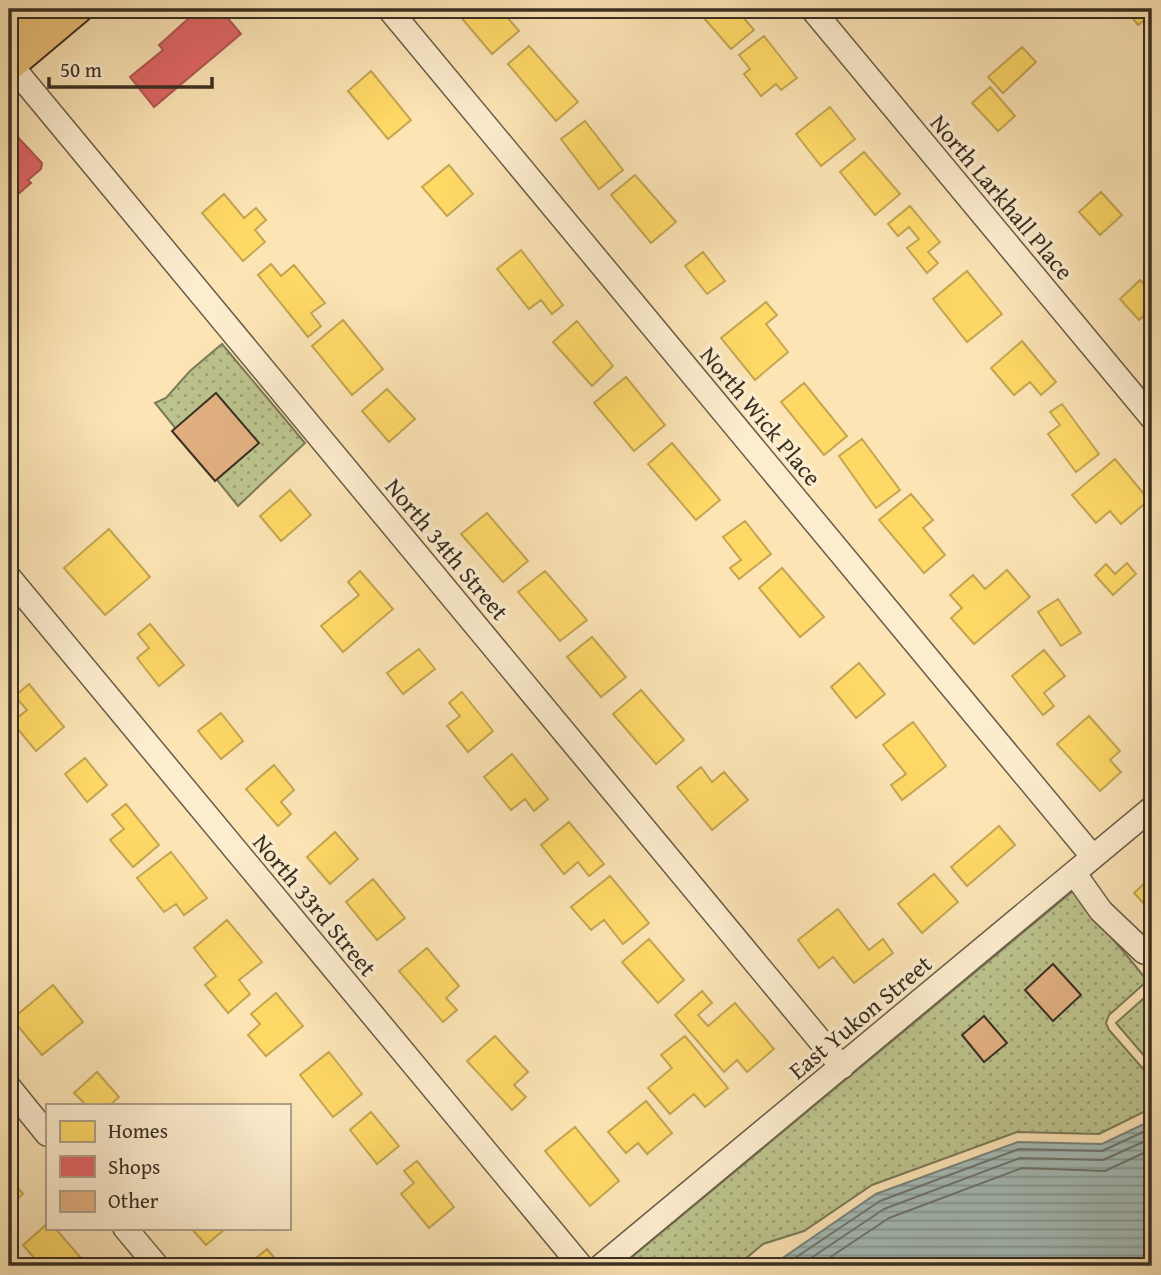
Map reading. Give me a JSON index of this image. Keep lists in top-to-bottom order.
{
  "streets": {
    "street": [
      "North Larkhall Place",
      "North Wick Place",
      "North 34th Street",
      "North 33rd Street",
      "East Yukon Street"
    ]
  },
  "crossings": [
    ["North Wick Place", "East Yukon Street"],
    ["North 34th Street", "East Yukon Street"]
  ],
  "legend": ["Homes", "Shops", "Other"],
  "scale_bar": "50 m"
}
